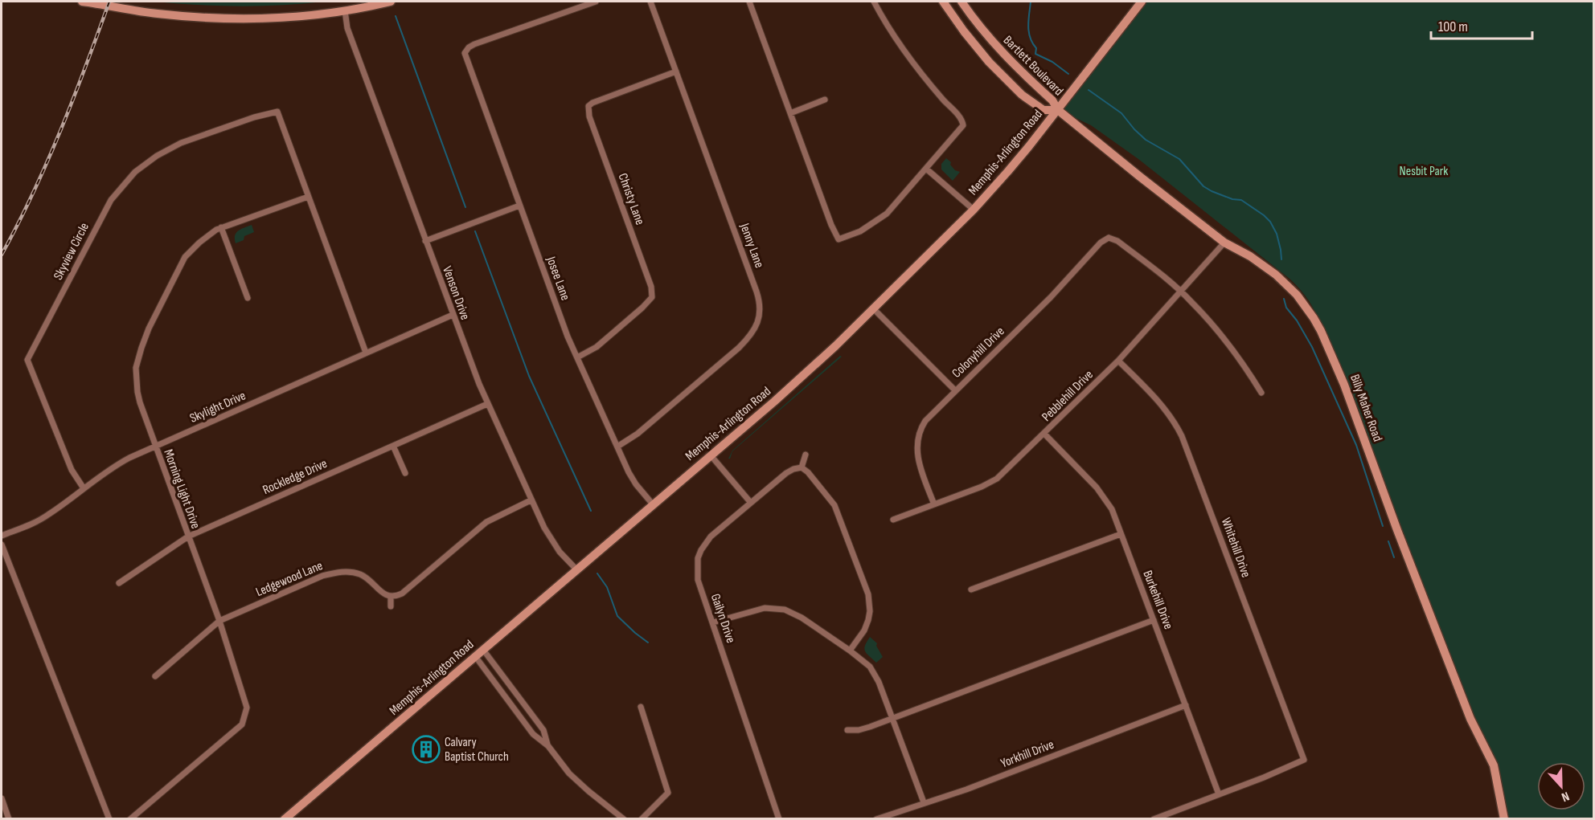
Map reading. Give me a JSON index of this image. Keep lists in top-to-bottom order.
{
  "streets": {
    "main road": ["Bartlett Boulevard", "Memphis-Arlington Road", "Billy Maher Road"],
    "street": [
      "Christy Lane",
      "Jenny Lane",
      "Skyview Circle",
      "Josee Lane",
      "Venson Drive",
      "Colonyhill Drive",
      "Pebblehill Drive",
      "Skylight Drive",
      "Rockledge Drive",
      "Morning Light Drive",
      "Whitehill Drive",
      "Ledgewood Lane",
      "Burkehill Drive",
      "Gailyn Drive",
      "Yorkhill Drive"
    ]
  },
  "crossings": [
    ["Bartlett Boulevard", "Memphis-Arlington Road"],
    ["Bartlett Boulevard", "Billy Maher Road"],
    ["Memphis-Arlington Road", "Josee Lane"],
    ["Memphis-Arlington Road", "Venson Drive"],
    ["Memphis-Arlington Road", "Billy Maher Road"],
    ["Christy Lane", "Jenny Lane"],
    ["Christy Lane", "Josee Lane"],
    ["Jenny Lane", "Josee Lane"],
    ["Skyview Circle", "Skylight Drive"],
    ["Skyview Circle", "Morning Light Drive"],
    ["Venson Drive", "Skylight Drive"],
    ["Venson Drive", "Rockledge Drive"],
    ["Colonyhill Drive", "Pebblehill Drive"],
    ["Pebblehill Drive", "Billy Maher Road"],
    ["Pebblehill Drive", "Whitehill Drive"],
    ["Pebblehill Drive", "Burkehill Drive"],
    ["Skylight Drive", "Morning Light Drive"],
    ["Rockledge Drive", "Morning Light Drive"],
    ["Morning Light Drive", "Ledgewood Lane"],
    ["Whitehill Drive", "Burkehill Drive"],
    ["Burkehill Drive", "Yorkhill Drive"]
  ],
  "parks": ["Nesbit Park"],
  "places": {
    "building": ["Calvary Baptist Church"]
  },
  "scale_bar": "100 m",
  "north": "bottom"
}
